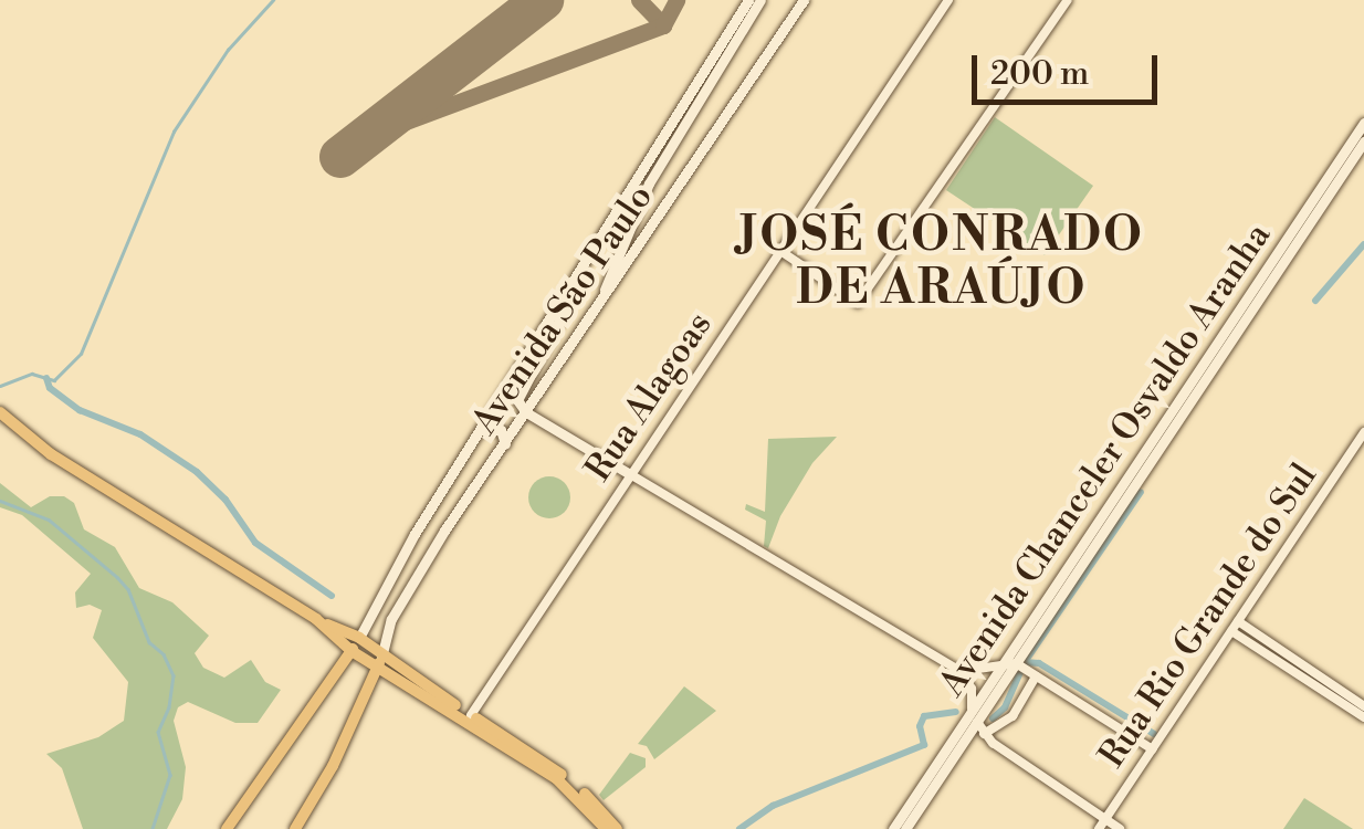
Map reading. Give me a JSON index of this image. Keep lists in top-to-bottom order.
{
  "streets": {
    "main road": ["Avenida São Paulo", "Avenida Chanceler Osvaldo Aranha"],
    "street": ["Rua Alagoas", "Rua Rio Grande do Sul"]
  },
  "districts": ["JOSÉ CONRADO DE ARAÚJO"],
  "scale_bar": "200 m"
}
